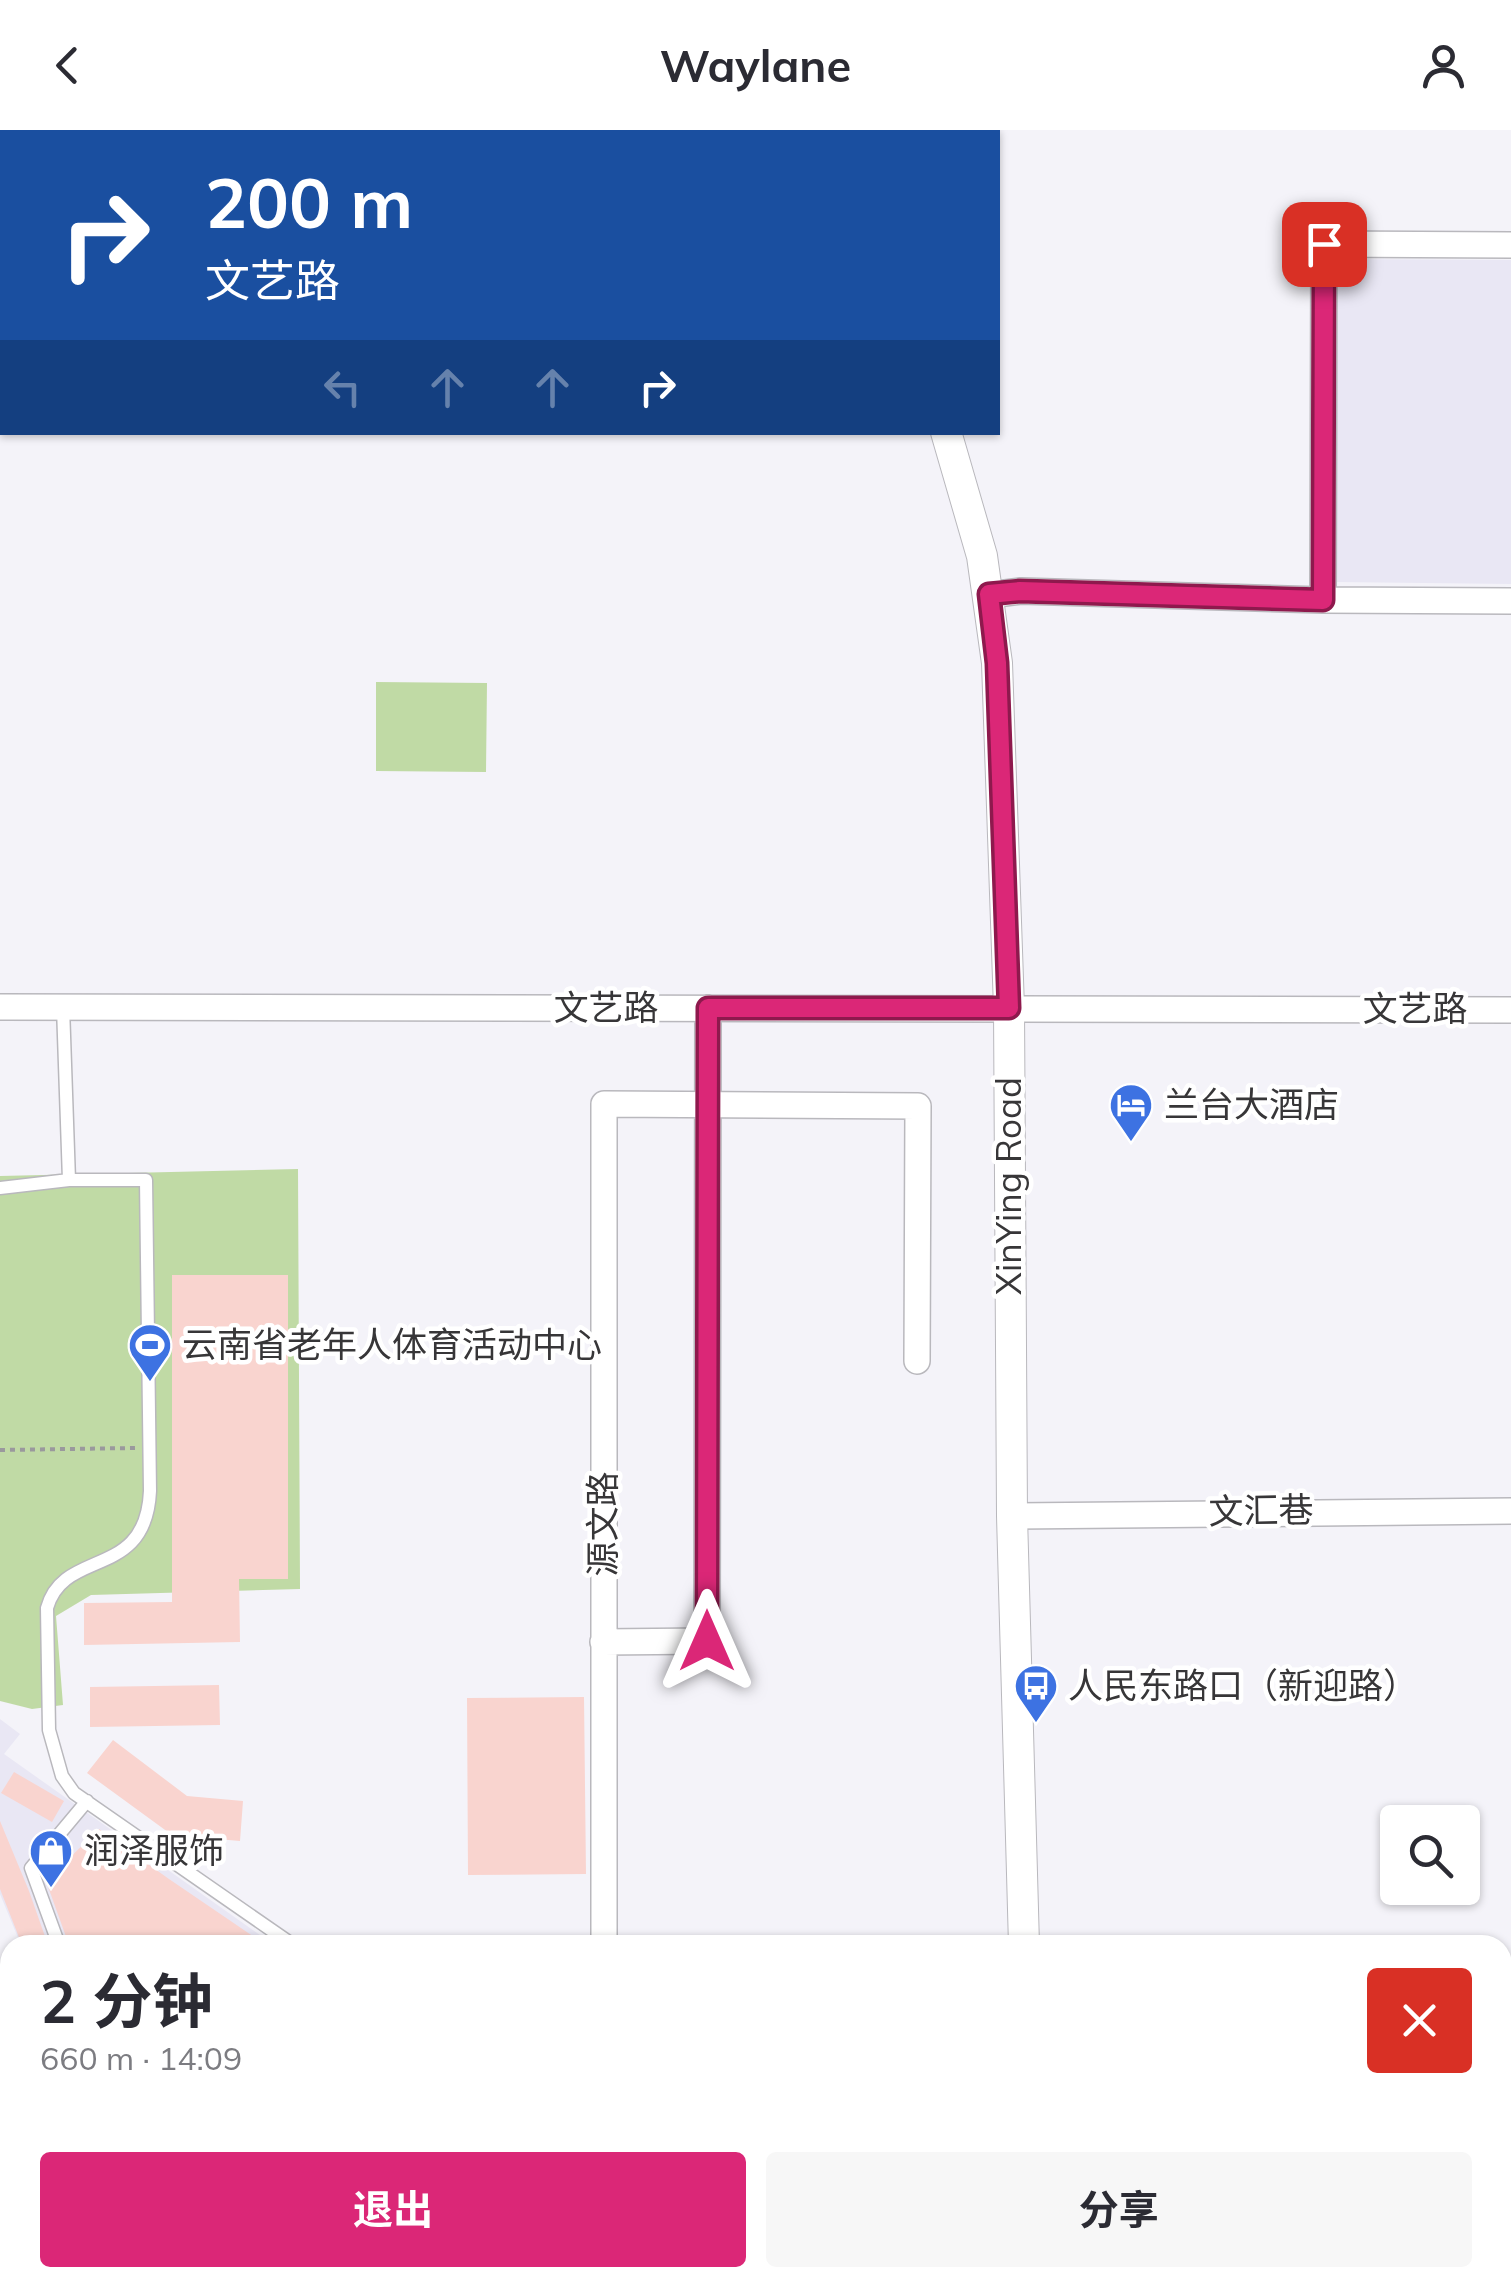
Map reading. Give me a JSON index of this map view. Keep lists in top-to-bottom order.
{
  "streets": {
    "street": [
      "文艺路",
      "XinYing Road",
      "文汇巷",
      "源文路"
    ]
  },
  "crossings": [
    ["文艺路", "XinYing Road"],
    ["XinYing Road", "文汇巷"]
  ],
  "places": {
    "hotel": ["兰台大酒店"],
    "sports": ["云南省老年人体育活动中心"],
    "bus stop": ["人民东路口（新迎路）"],
    "shop": ["润泽服饰"]
  },
  "page": {
    "header": "Waylane",
    "turn": ["200 m", "文艺路"],
    "heading": ["2 分钟", "660 m · 14:09"],
    "buttons": ["退出", "分享"]
  }
}
